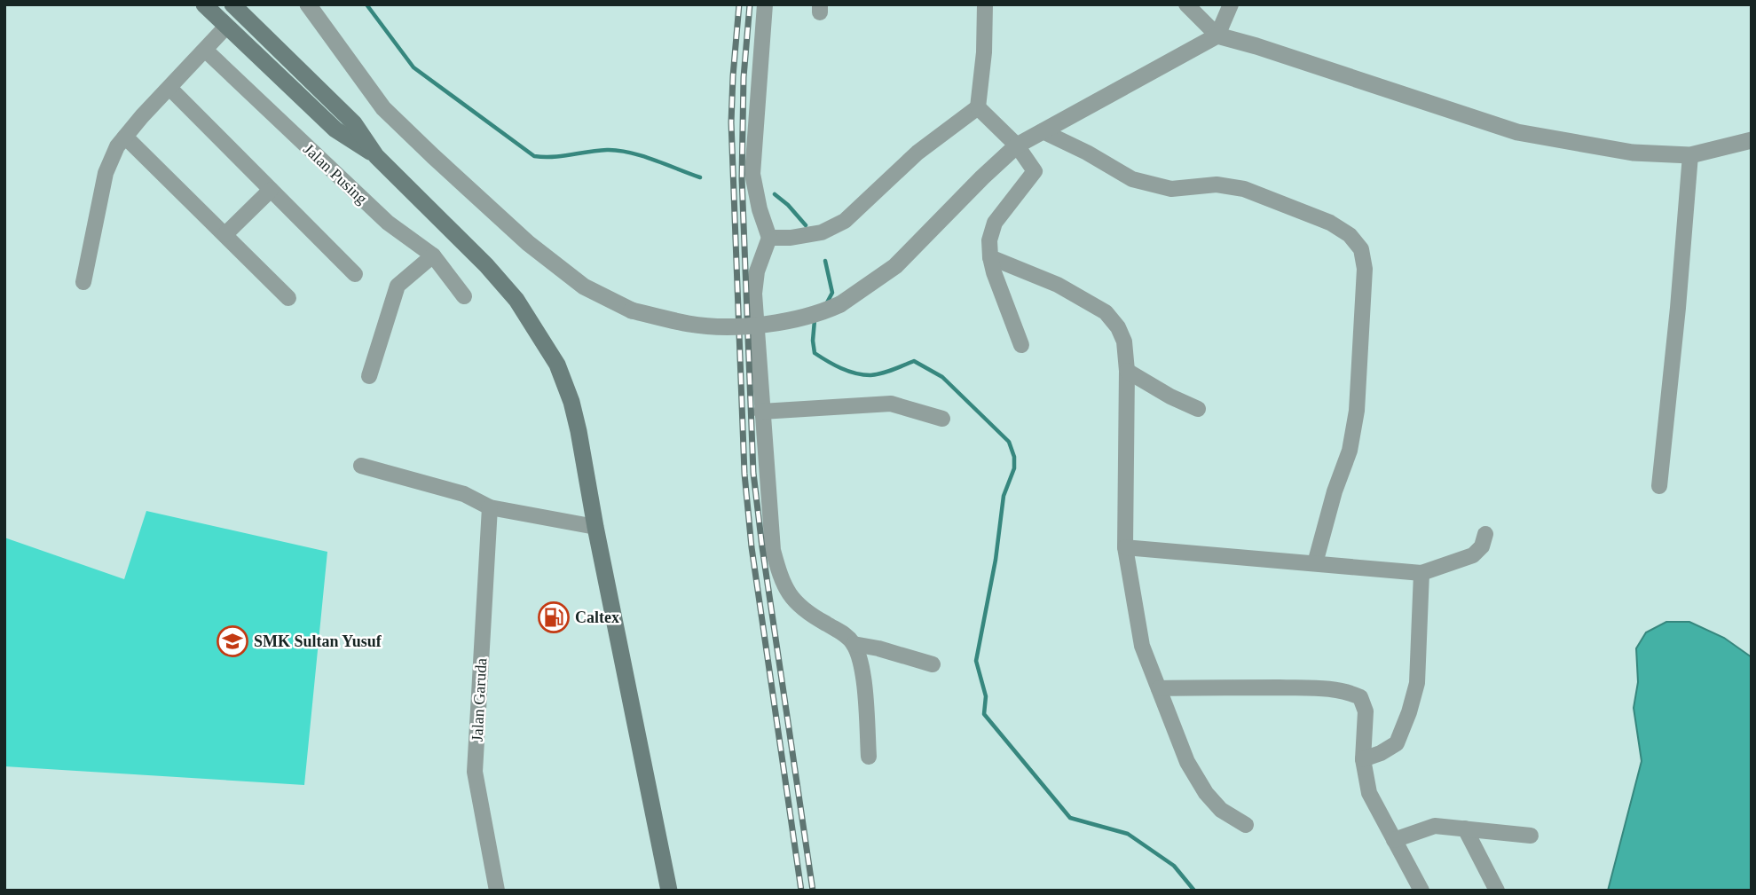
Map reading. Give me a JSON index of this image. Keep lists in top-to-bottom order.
{
  "streets": {
    "street": ["Jalan Pusing", "Jalan Garuda"]
  },
  "places": {
    "fuel station": ["Caltex"],
    "school or university": ["SMK Sultan Yusuf"]
  }
}
